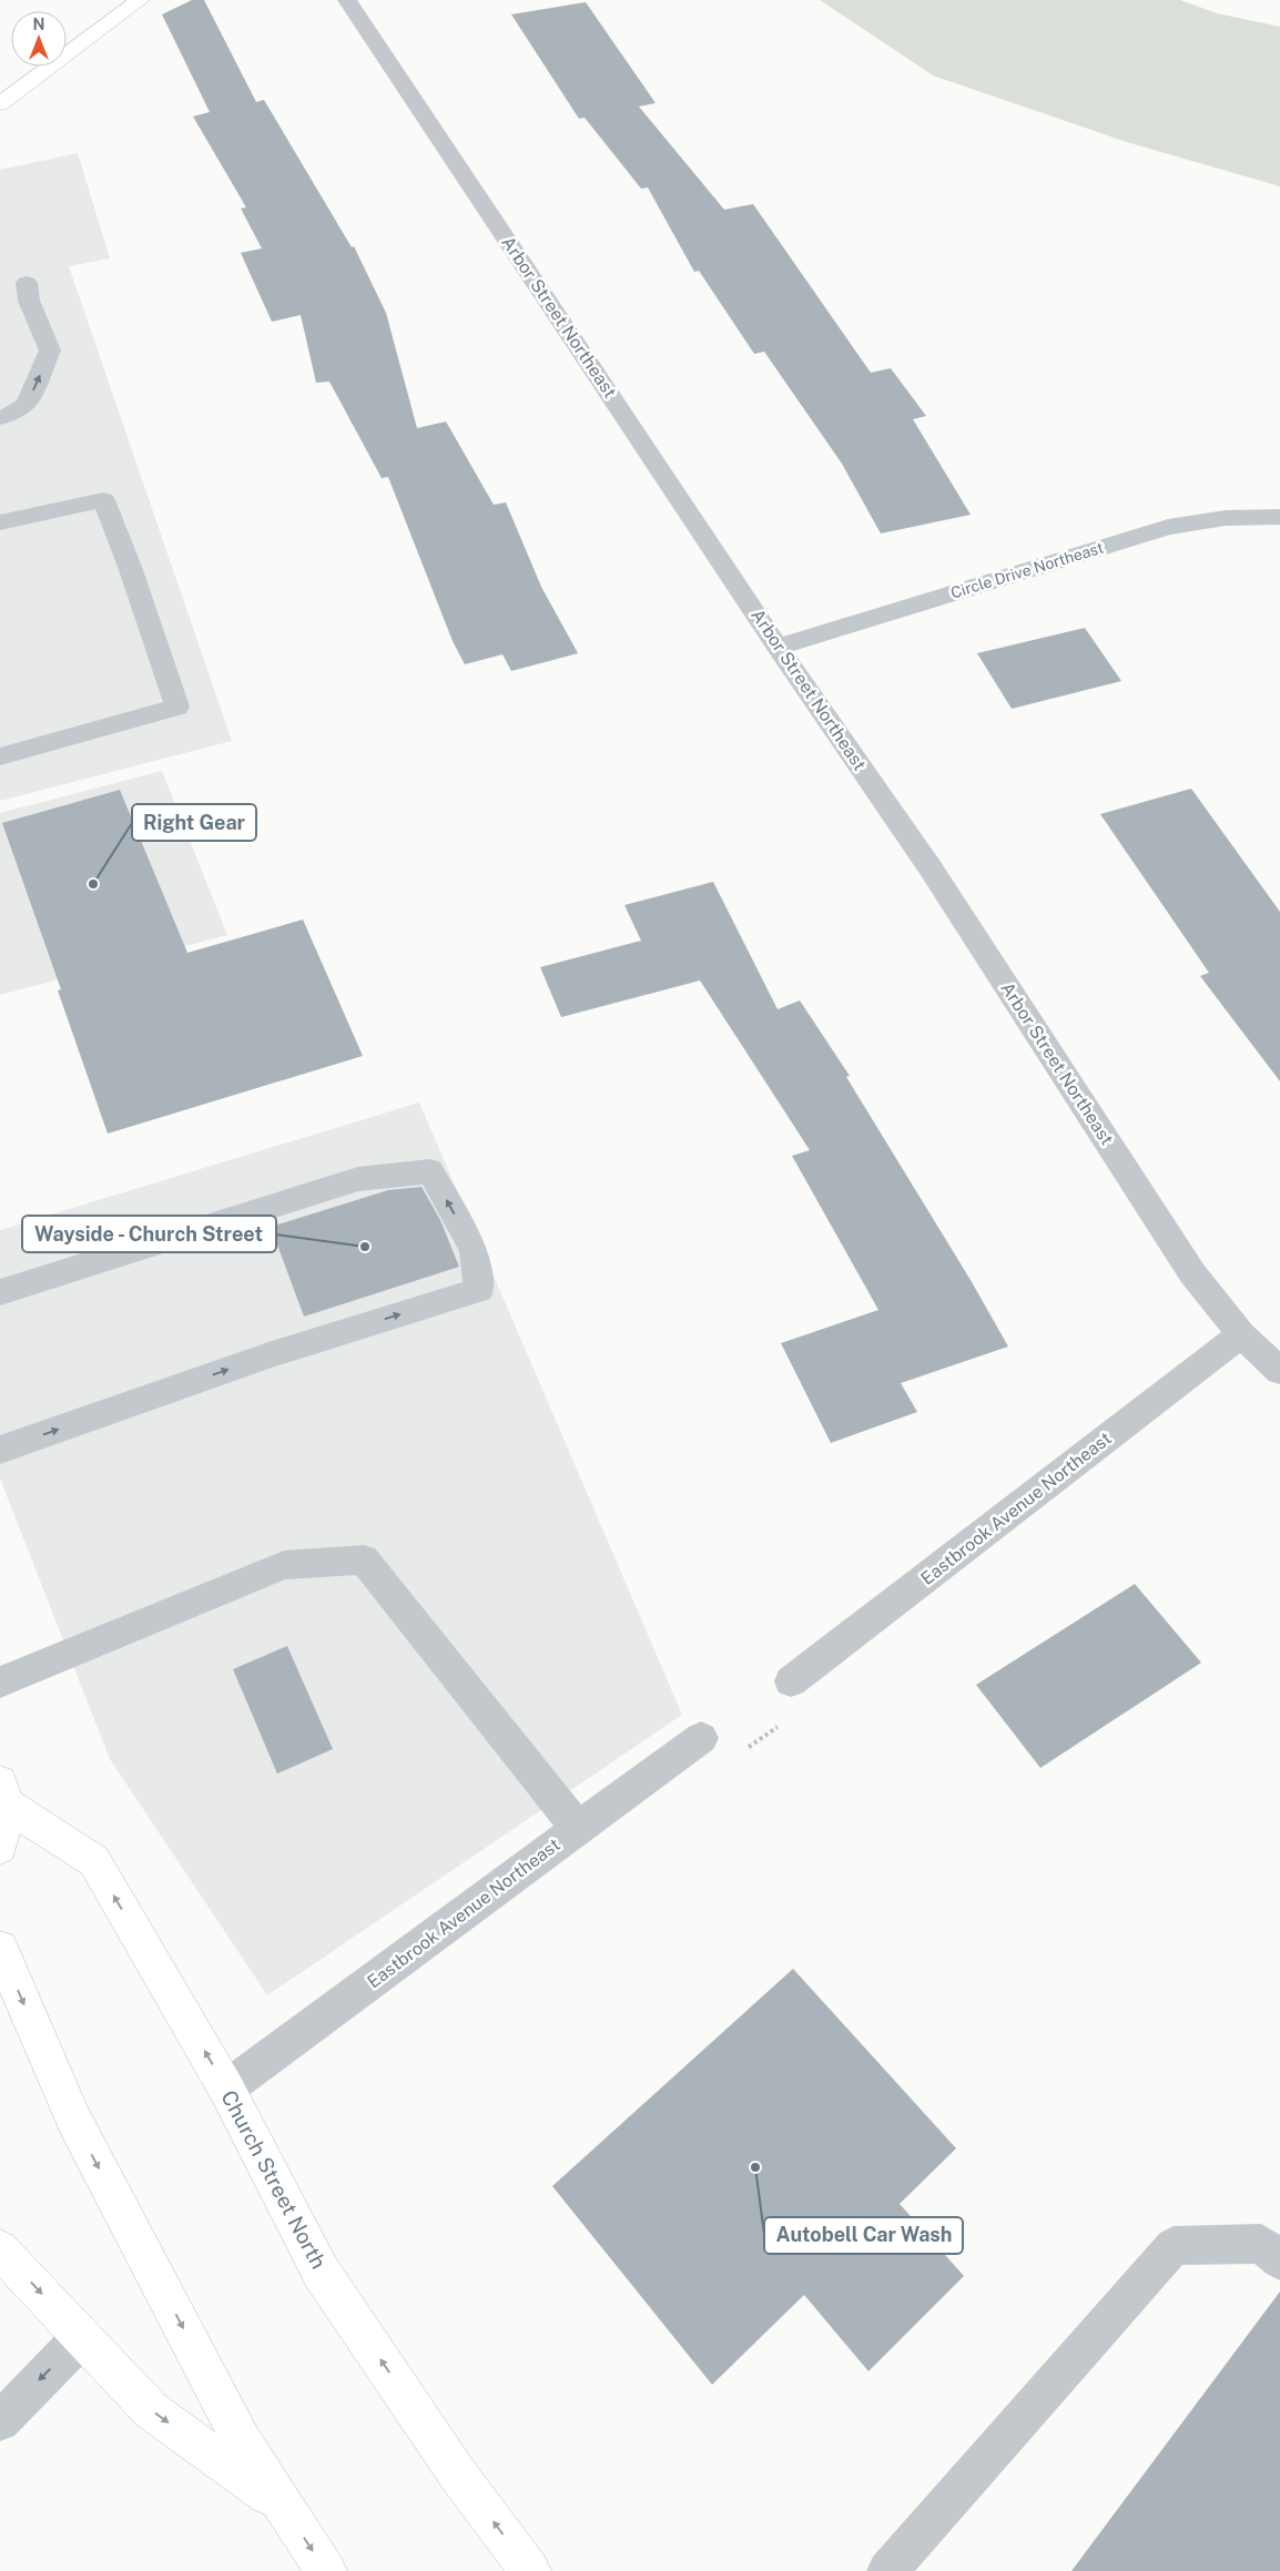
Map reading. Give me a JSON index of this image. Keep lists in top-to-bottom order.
{
  "streets": {
    "main road": ["Church Street North"],
    "street": ["Arbor Street Northeast", "Circle Drive Northeast", "Eastbrook Avenue Northeast"]
  },
  "crossings": [
    ["Arbor Street Northeast", "Circle Drive Northeast"],
    ["Arbor Street Northeast", "Eastbrook Avenue Northeast"],
    ["Eastbrook Avenue Northeast", "Church Street North"]
  ],
  "places": ["Right Gear", "Wayside - Church Street", "Autobell Car Wash"],
  "north": "top"
}
